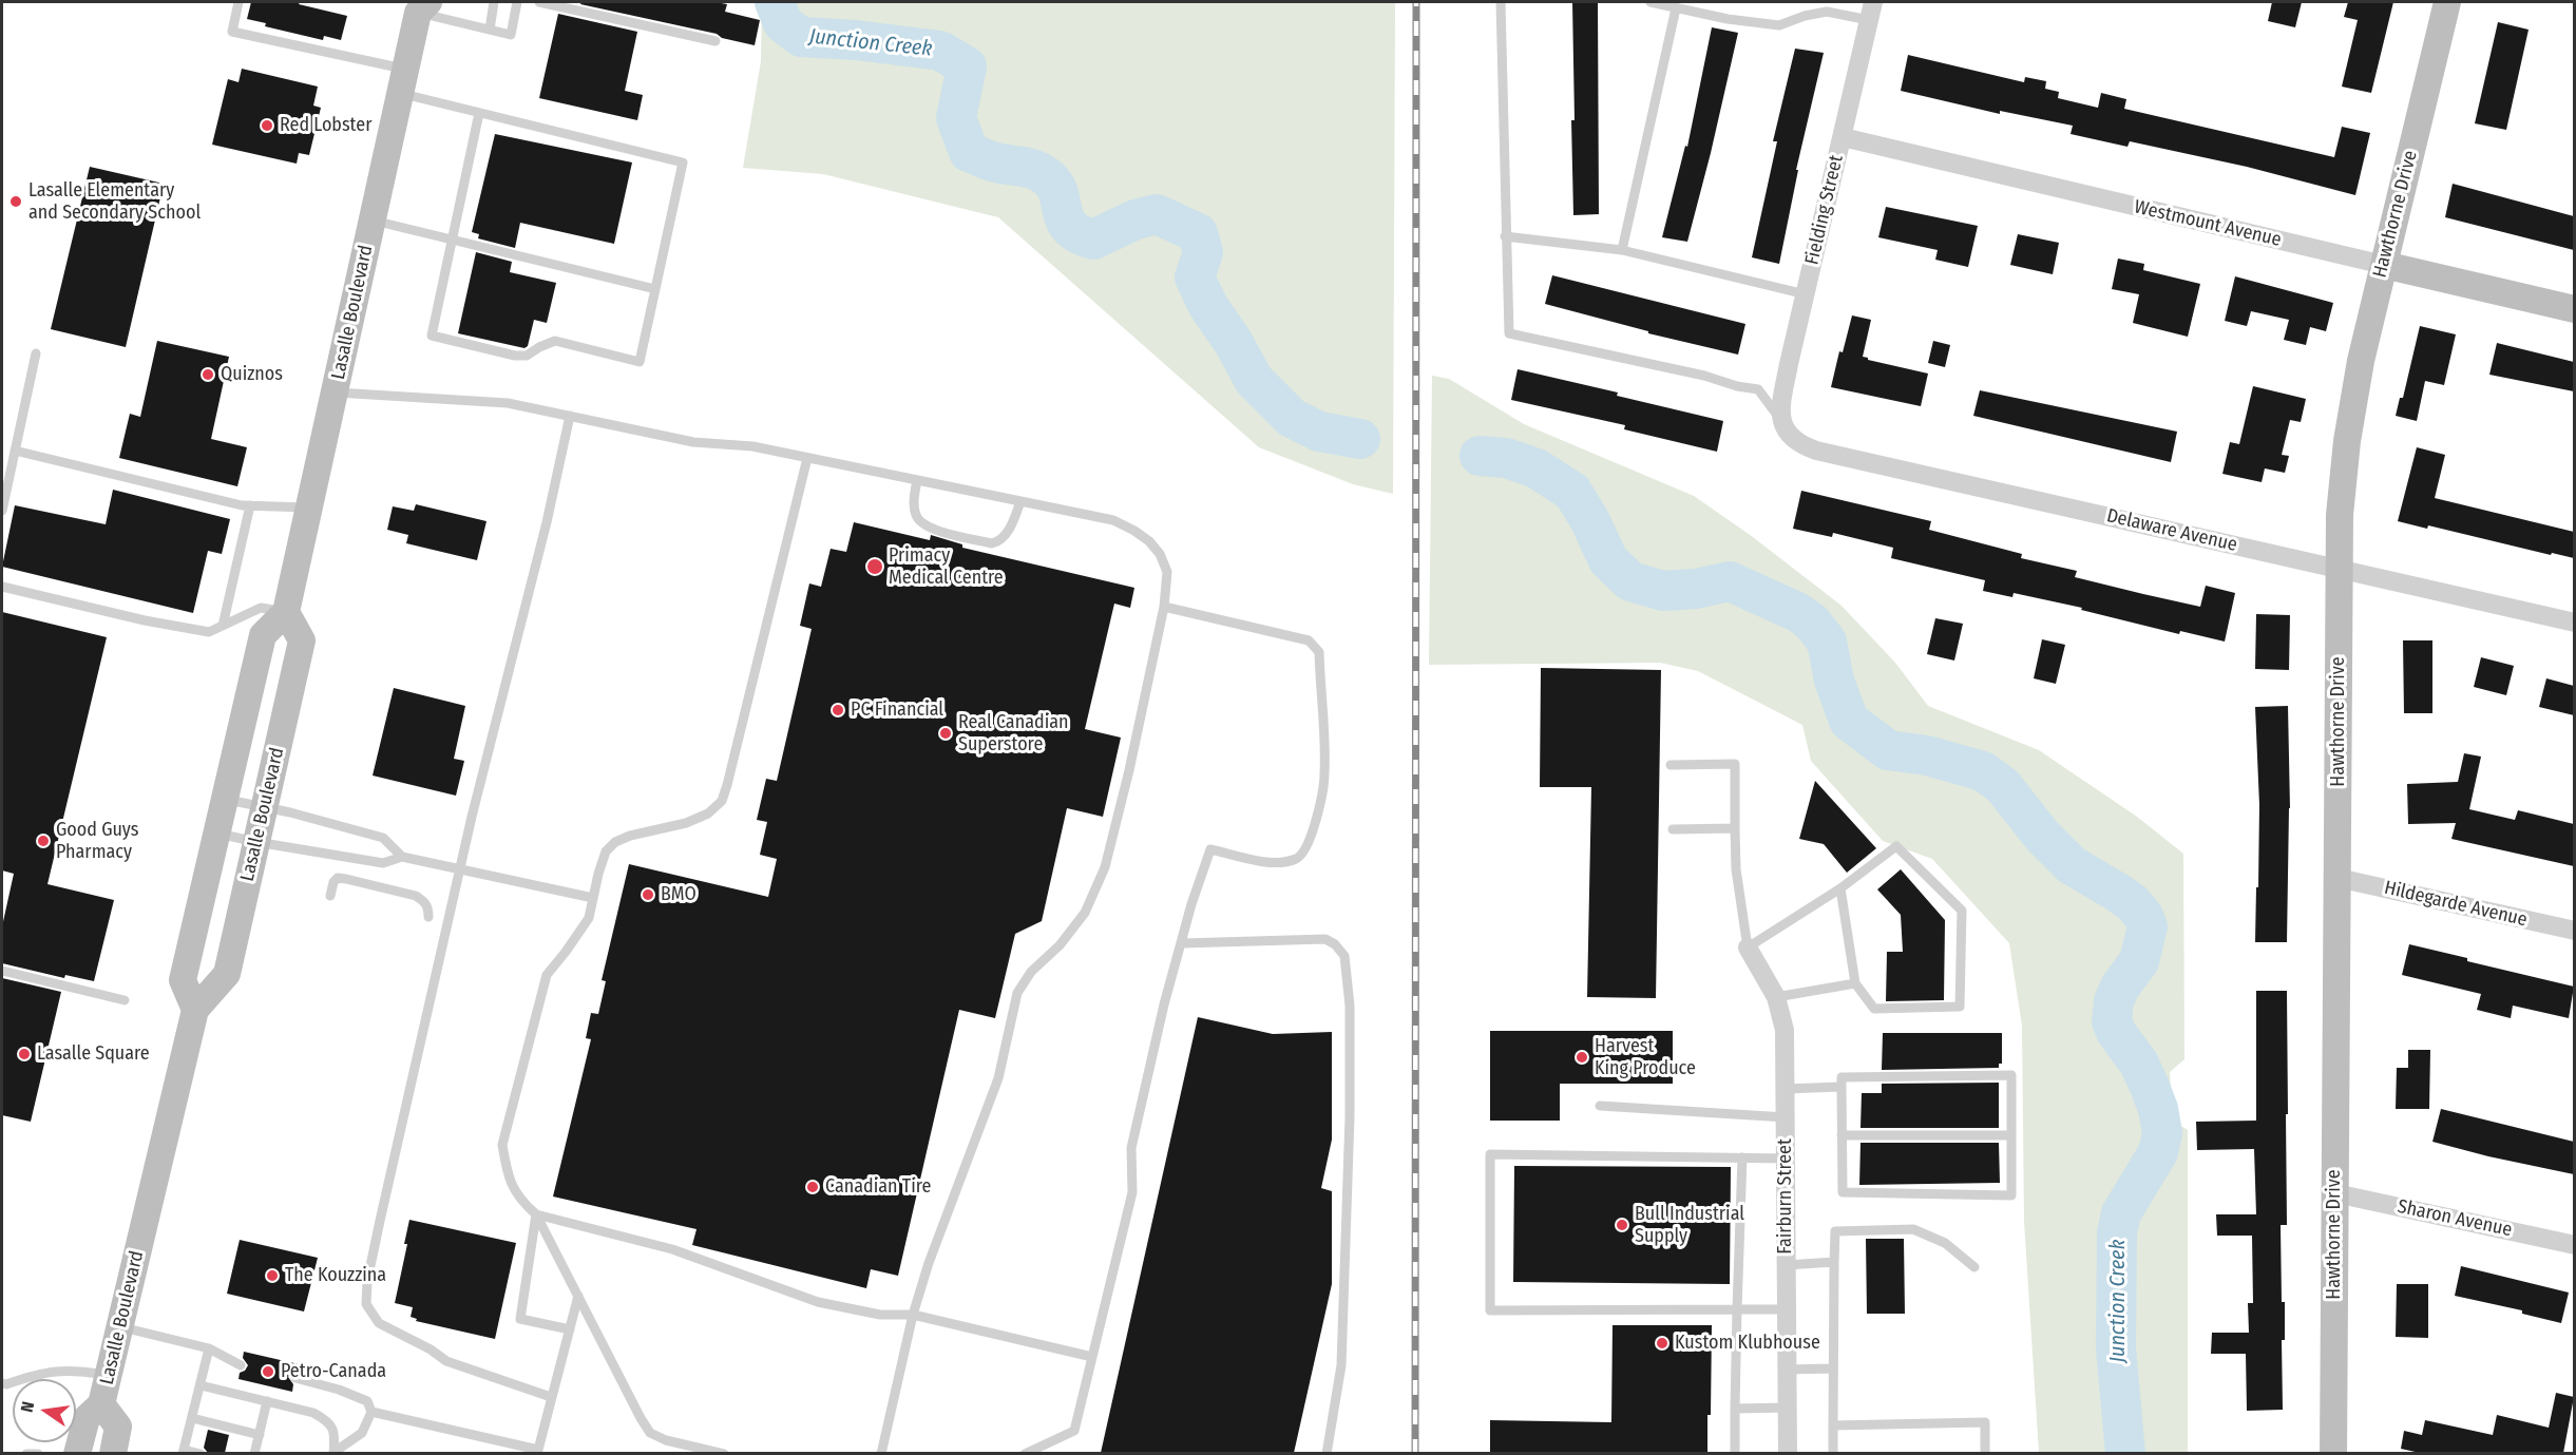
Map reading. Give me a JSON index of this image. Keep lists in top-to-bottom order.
{
  "streets": {
    "main road": ["Hawthorne Drive", "Westmount Avenue", "Lasalle Boulevard"],
    "street": [
      "Fielding Street",
      "Delaware Avenue",
      "Hildegarde Avenue",
      "Fairburn Street",
      "Sharon Avenue"
    ]
  },
  "crossings": [
    ["Fielding Street", "Westmount Avenue"],
    ["Fielding Street", "Delaware Avenue"],
    ["Hawthorne Drive", "Westmount Avenue"],
    ["Hawthorne Drive", "Delaware Avenue"],
    ["Hawthorne Drive", "Hildegarde Avenue"],
    ["Hawthorne Drive", "Sharon Avenue"]
  ],
  "water": ["Junction Creek"],
  "places": [
    "Red Lobster",
    "Lasalle Elementary and Secondary School",
    "Quiznos",
    "Primacy Medical Centre",
    "PC Financial",
    "Real Canadian Superstore",
    "Good Guys Pharmacy",
    "BMO",
    "Lasalle Square",
    "Harvest King Produce",
    "Canadian Tire",
    "Bull Industrial Supply",
    "The Kouzzina",
    "Kustom Klubhouse",
    "Petro-Canada"
  ],
  "north": "left"
}
